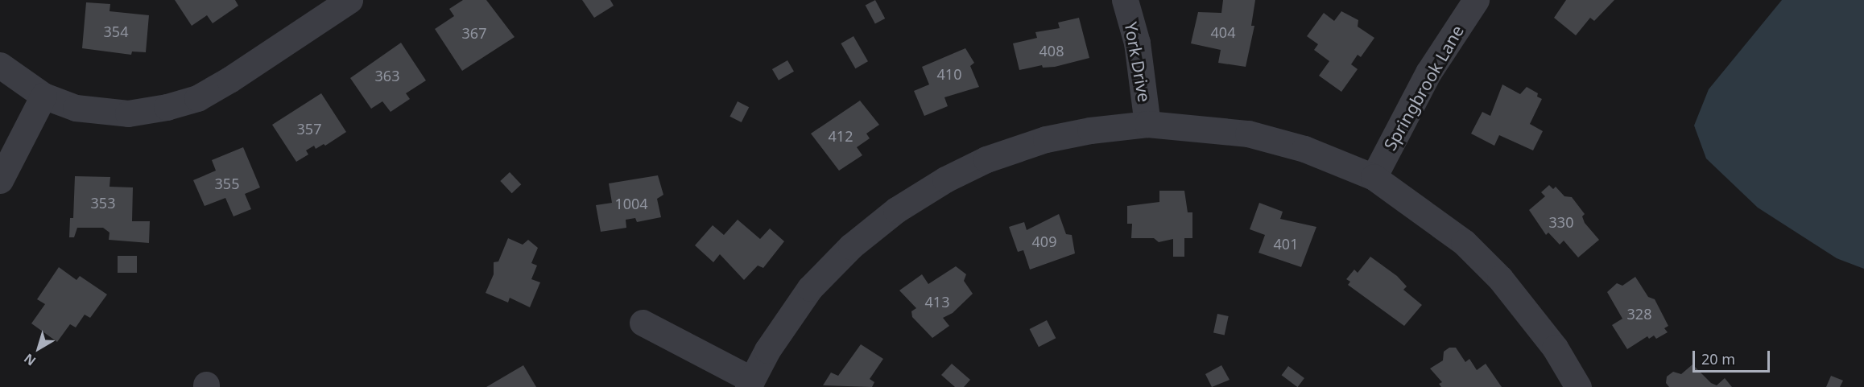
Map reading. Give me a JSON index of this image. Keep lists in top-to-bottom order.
{
  "streets": {
    "street": ["York Drive", "Springbrook Lane"]
  },
  "house_numbers": [
    "354",
    "404",
    "367",
    "408",
    "410",
    "363",
    "357",
    "412",
    "355",
    "353",
    "1004",
    "330",
    "409",
    "401",
    "413",
    "328"
  ],
  "scale_bar": "20 m",
  "north": "bottom left"
}
